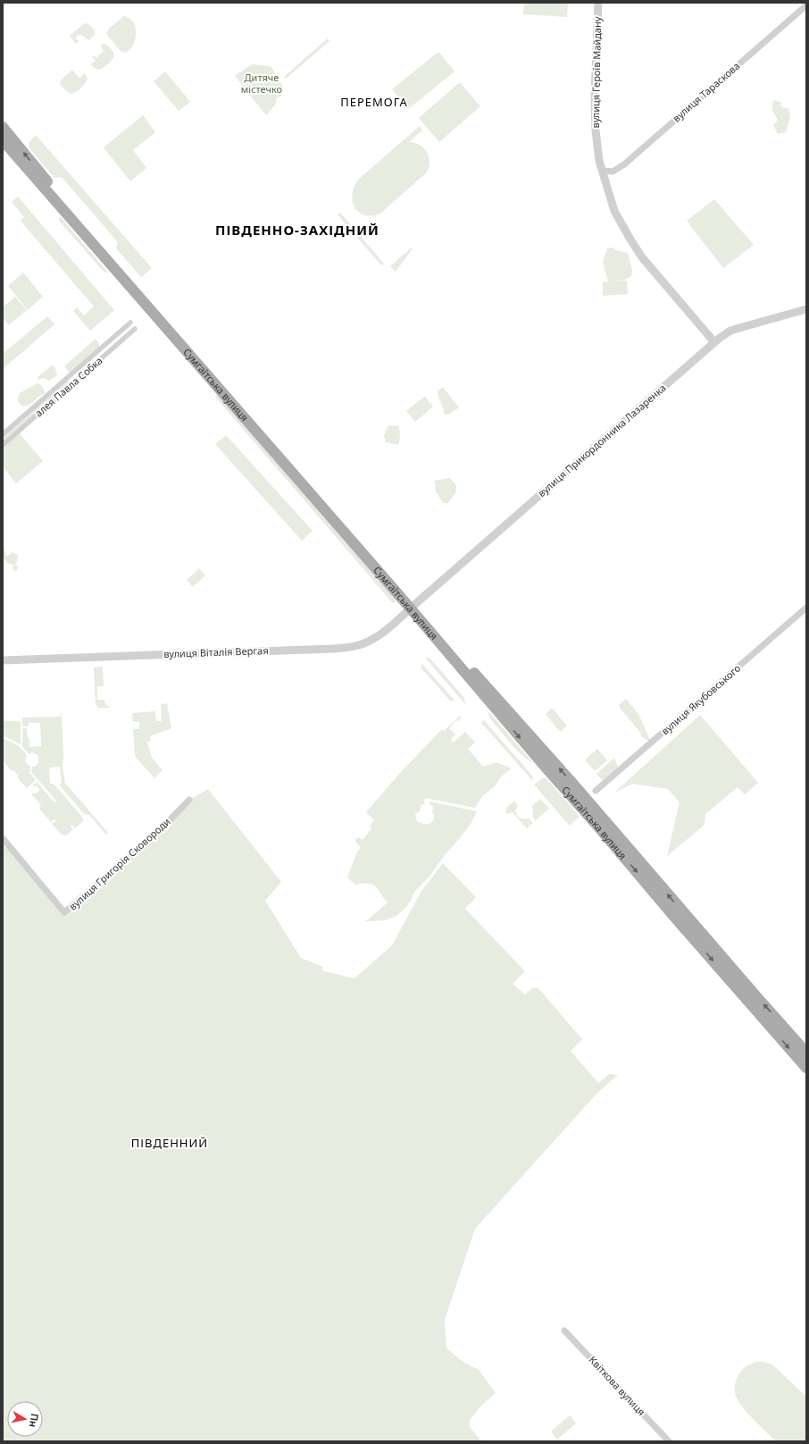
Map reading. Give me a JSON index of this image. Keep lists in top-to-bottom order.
{
  "streets": {
    "main road": ["Сумгаїтська вулиця"],
    "street": [
      "вулиця Героїв Майдану",
      "вулиця Тараскова",
      "алея Павла Собка",
      "вулиця Прикордонника Лазаренка",
      "вулиця Віталія Вергая",
      "вулиця Якубовського",
      "вулиця Григорія Сковороди",
      "Квіткова вулиця"
    ]
  },
  "crossings": [
    ["вулиця Героїв Майдану", "вулиця Тараскова"],
    ["вулиця Героїв Майдану", "вулиця Прикордонника Лазаренка"],
    ["Сумгаїтська вулиця", "вулиця Прикордонника Лазаренка"],
    ["Сумгаїтська вулиця", "вулиця Віталія Вергая"],
    ["вулиця Прикордонника Лазаренка", "вулиця Віталія Вергая"]
  ],
  "districts": ["ПЕРЕМОГА", "ПІВДЕННО-ЗАХІДНИЙ", "ПІВДЕННИЙ"],
  "parks": ["Дитяче містечко"],
  "north": "right"
}
